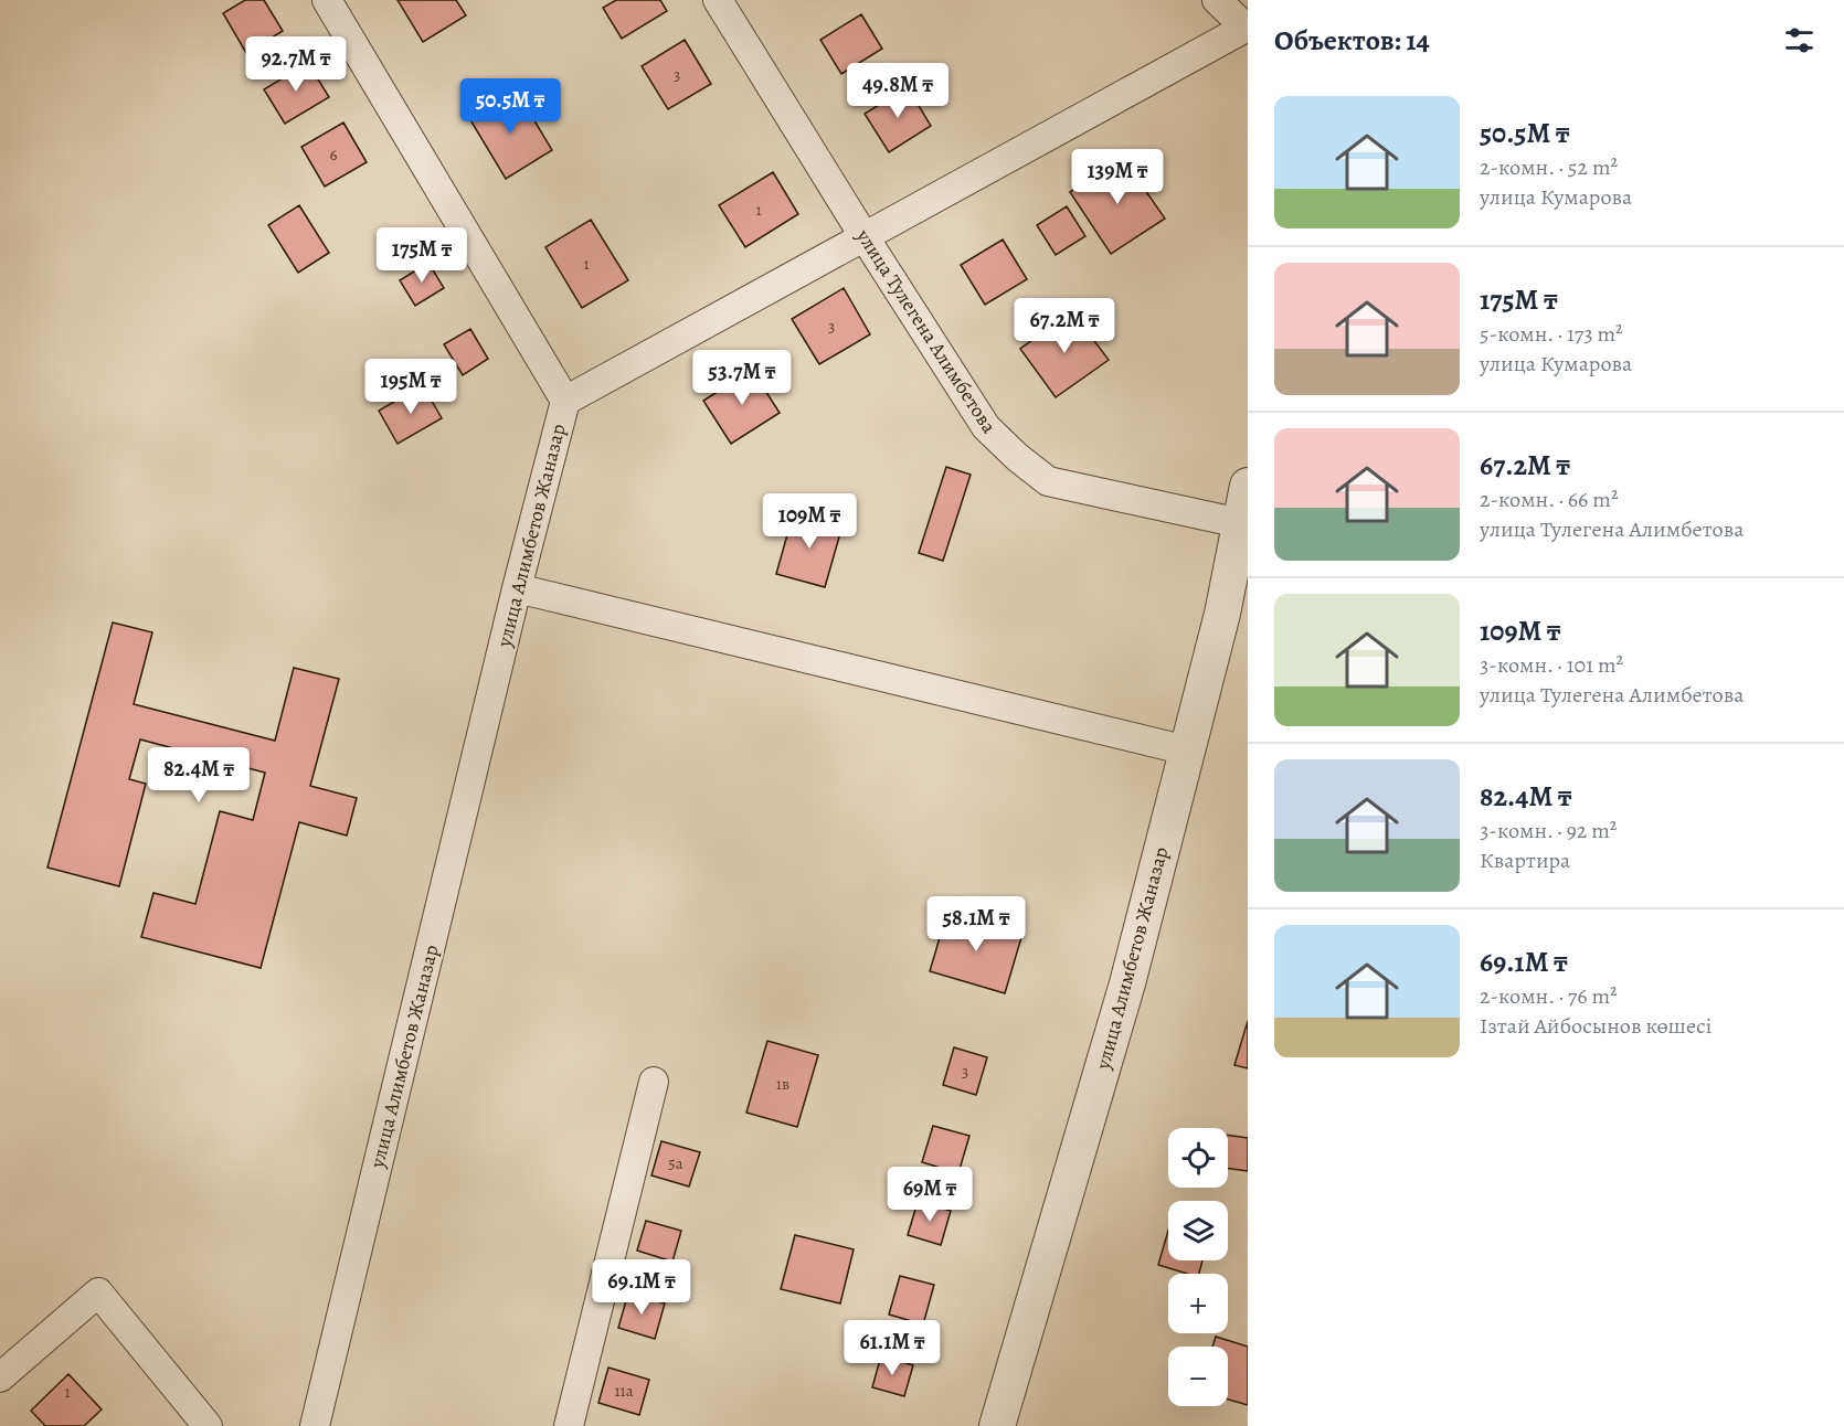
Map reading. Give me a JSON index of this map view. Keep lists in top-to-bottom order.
{
  "streets": {
    "street": ["улица Тулегена Алимбетова", "улица Алимбетов Жаназар"]
  },
  "crossings": [
    ["улица Тулегена Алимбетова", "улица Алимбетов Жаназар"]
  ],
  "house_numbers": [
    "3",
    "6",
    "1",
    "1",
    "3",
    "3",
    "1в",
    "5а",
    "11а",
    "1"
  ],
  "page": {
    "heading": "Объектов: 14",
    "price": [
      "92.7M ₸",
      "49.8M ₸",
      "50.5M ₸",
      "139M ₸",
      "175M ₸",
      "67.2M ₸",
      "53.7M ₸",
      "195M ₸",
      "109M ₸",
      "82.4M ₸",
      "58.1M ₸",
      "69M ₸",
      "69.1M ₸",
      "61.1M ₸"
    ],
    "list": [
      {
        "name": "50.5M ₸",
        "note": "2-комн. · 52 m² · улица Кумарова"
      },
      {
        "name": "175M ₸",
        "note": "5-комн. · 173 m² · улица Кумарова"
      },
      {
        "name": "67.2M ₸",
        "note": "2-комн. · 66 m² · улица Тулегена Алимбетова"
      },
      {
        "name": "109M ₸",
        "note": "3-комн. · 101 m² · улица Тулегена Алимбетова"
      },
      {
        "name": "82.4M ₸",
        "note": "3-комн. · 92 m² · Квартира"
      },
      {
        "name": "69.1M ₸",
        "note": "2-комн. · 76 m² · Ізтай Айбосынов көшесі"
      }
    ],
    "map_buttons": ["+", "−"]
  }
}
